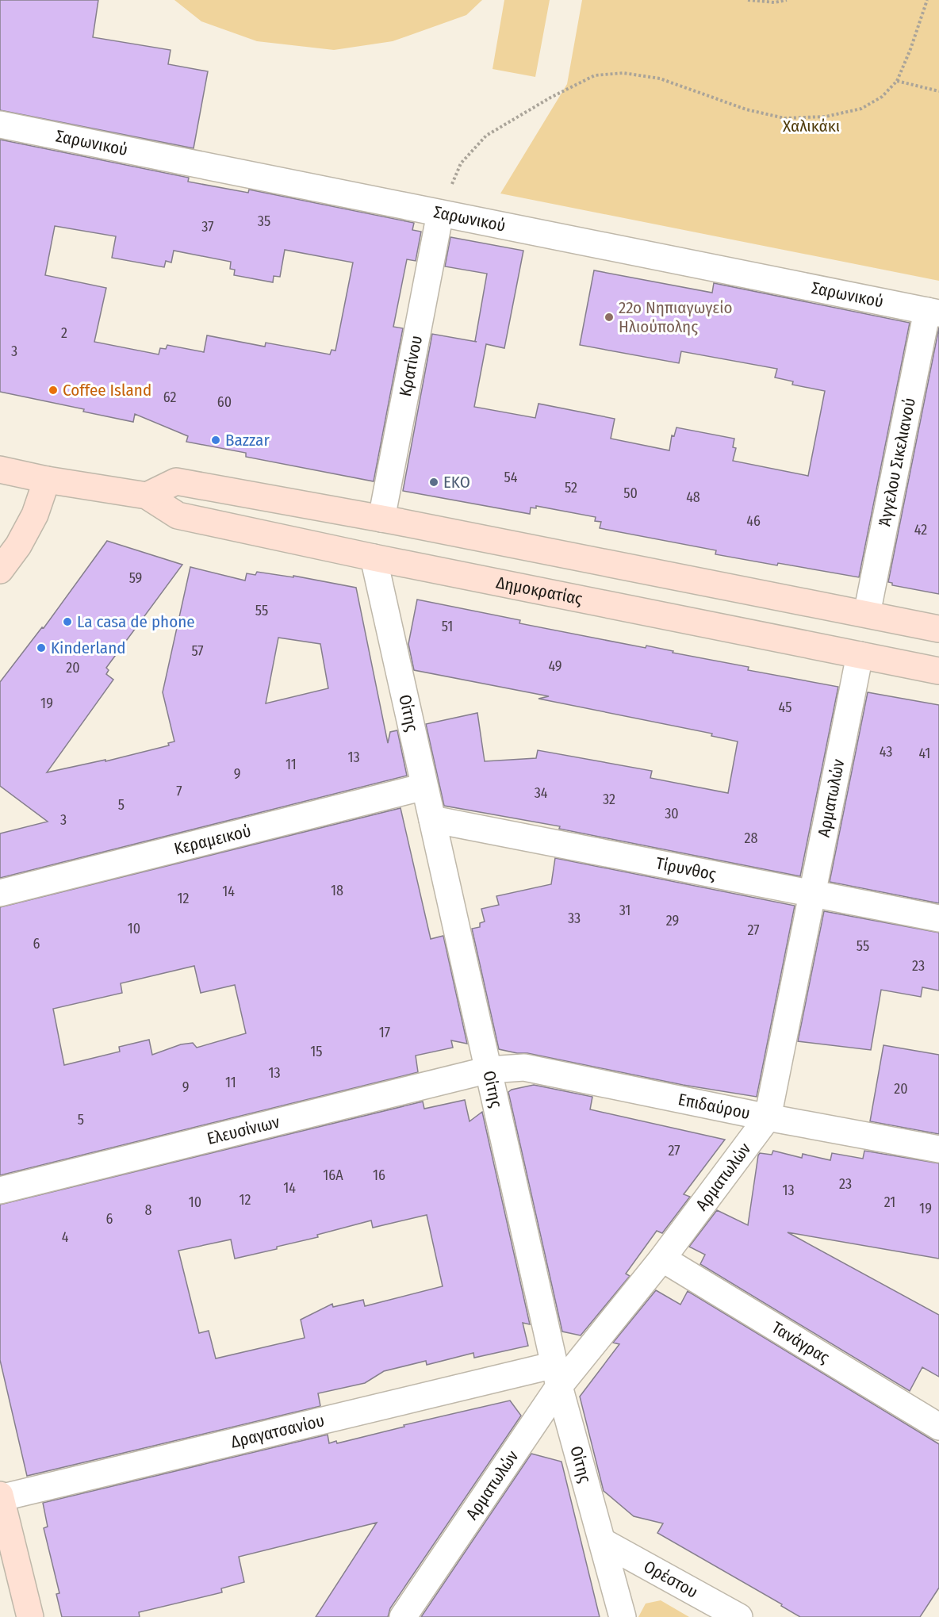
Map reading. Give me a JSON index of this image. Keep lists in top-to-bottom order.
{
  "streets": {
    "street": [
      "Σαρωνικού",
      "Κρατίνου",
      "Άγγελου Σικελιανού",
      "Δημοκρατίας",
      "Οίτης",
      "Αρματωλών",
      "Κεραµεικού",
      "Τίρυνθος",
      "Επιδαύρου",
      "Ελευσίνιων",
      "Τανάγρας",
      "Δραγατσανίου",
      "Ορέστου"
    ]
  },
  "crossings": [
    ["Σαρωνικού", "Κρατίνου"],
    ["Σαρωνικού", "Άγγελου Σικελιανού"],
    ["Δημοκρατίας", "Οίτης"],
    ["Δημοκρατίας", "Αρματωλών"],
    ["Οίτης", "Αρματωλών"],
    ["Οίτης", "Κεραµεικού"],
    ["Οίτης", "Τίρυνθος"],
    ["Οίτης", "Επιδαύρου"],
    ["Οίτης", "Ελευσίνιων"],
    ["Οίτης", "Δραγατσανίου"],
    ["Οίτης", "Ορέστου"],
    ["Αρματωλών", "Τίρυνθος"],
    ["Αρματωλών", "Επιδαύρου"],
    ["Αρματωλών", "Τανάγρας"],
    ["Αρματωλών", "Δραγατσανίου"],
    ["Επιδαύρου", "Ελευσίνιων"]
  ],
  "parks": ["Χαλικάκι"],
  "places": [
    "22ο Νηπιαγωγείο Ηλιούπολης",
    "Coffee Island",
    "Bazzar",
    "EKO",
    "La casa de phone",
    "Kinderland"
  ],
  "house_numbers": [
    "35",
    "37",
    "2",
    "3",
    "62",
    "60",
    "54",
    "52",
    "50",
    "48",
    "46",
    "42",
    "59",
    "55",
    "51",
    "57",
    "49",
    "20",
    "19",
    "45",
    "43",
    "41",
    "13",
    "11",
    "9",
    "7",
    "34",
    "32",
    "5",
    "30",
    "3",
    "28",
    "18",
    "14",
    "12",
    "31",
    "33",
    "29",
    "10",
    "27",
    "6",
    "55",
    "23",
    "17",
    "15",
    "13",
    "11",
    "9",
    "20",
    "5",
    "27",
    "16Α",
    "16",
    "23",
    "14",
    "13",
    "12",
    "10",
    "21",
    "19",
    "8",
    "6",
    "4"
  ]
}
